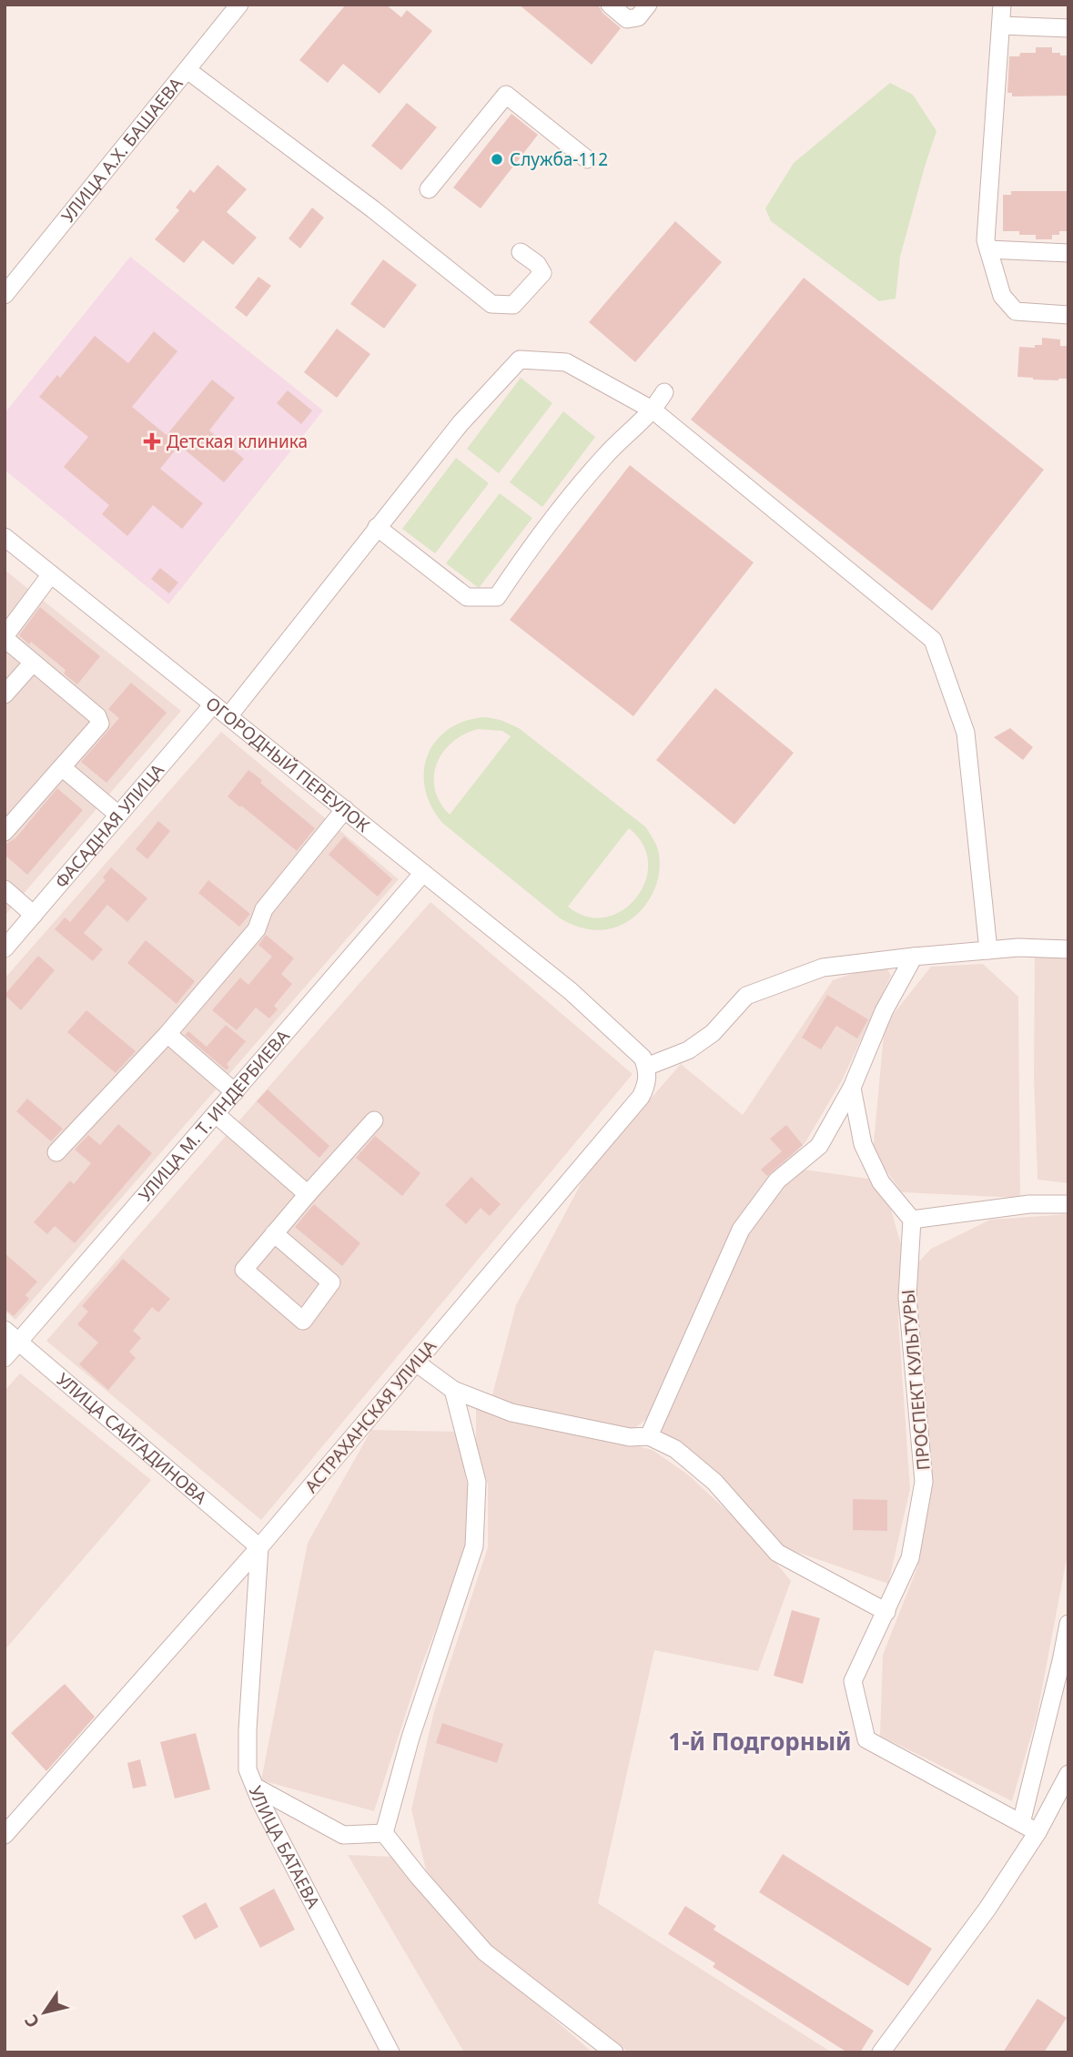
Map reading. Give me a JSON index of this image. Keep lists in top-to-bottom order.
{
  "streets": {
    "street": [
      "УЛИЦА А.Х. БАШАЕВА",
      "ОГОРОДНЫЙ ПЕРЕУЛОК",
      "ФАСАДНАЯ УЛИЦА",
      "УЛИЦА М. Т. ИНДЕРБИЕВА",
      "ПРОСПЕКТ КУЛЬТУРЫ",
      "АСТРАХАНСКАЯ УЛИЦА",
      "УЛИЦА САЙГАДИНОВА",
      "УЛИЦА БАТАЕВА"
    ]
  },
  "crossings": [
    ["ОГОРОДНЫЙ ПЕРЕУЛОК", "ФАСАДНАЯ УЛИЦА"],
    ["ОГОРОДНЫЙ ПЕРЕУЛОК", "УЛИЦА М. Т. ИНДЕРБИЕВА"],
    ["ОГОРОДНЫЙ ПЕРЕУЛОК", "АСТРАХАНСКАЯ УЛИЦА"],
    ["УЛИЦА М. Т. ИНДЕРБИЕВА", "УЛИЦА САЙГАДИНОВА"],
    ["АСТРАХАНСКАЯ УЛИЦА", "УЛИЦА САЙГАДИНОВА"],
    ["АСТРАХАНСКАЯ УЛИЦА", "УЛИЦА БАТАЕВА"],
    ["УЛИЦА САЙГАДИНОВА", "УЛИЦА БАТАЕВА"]
  ],
  "districts": ["1-й Подгорный"],
  "places": {
    "other": ["Служба-112"],
    "health": ["Детская клиника"]
  },
  "north": "bottom left"
}
